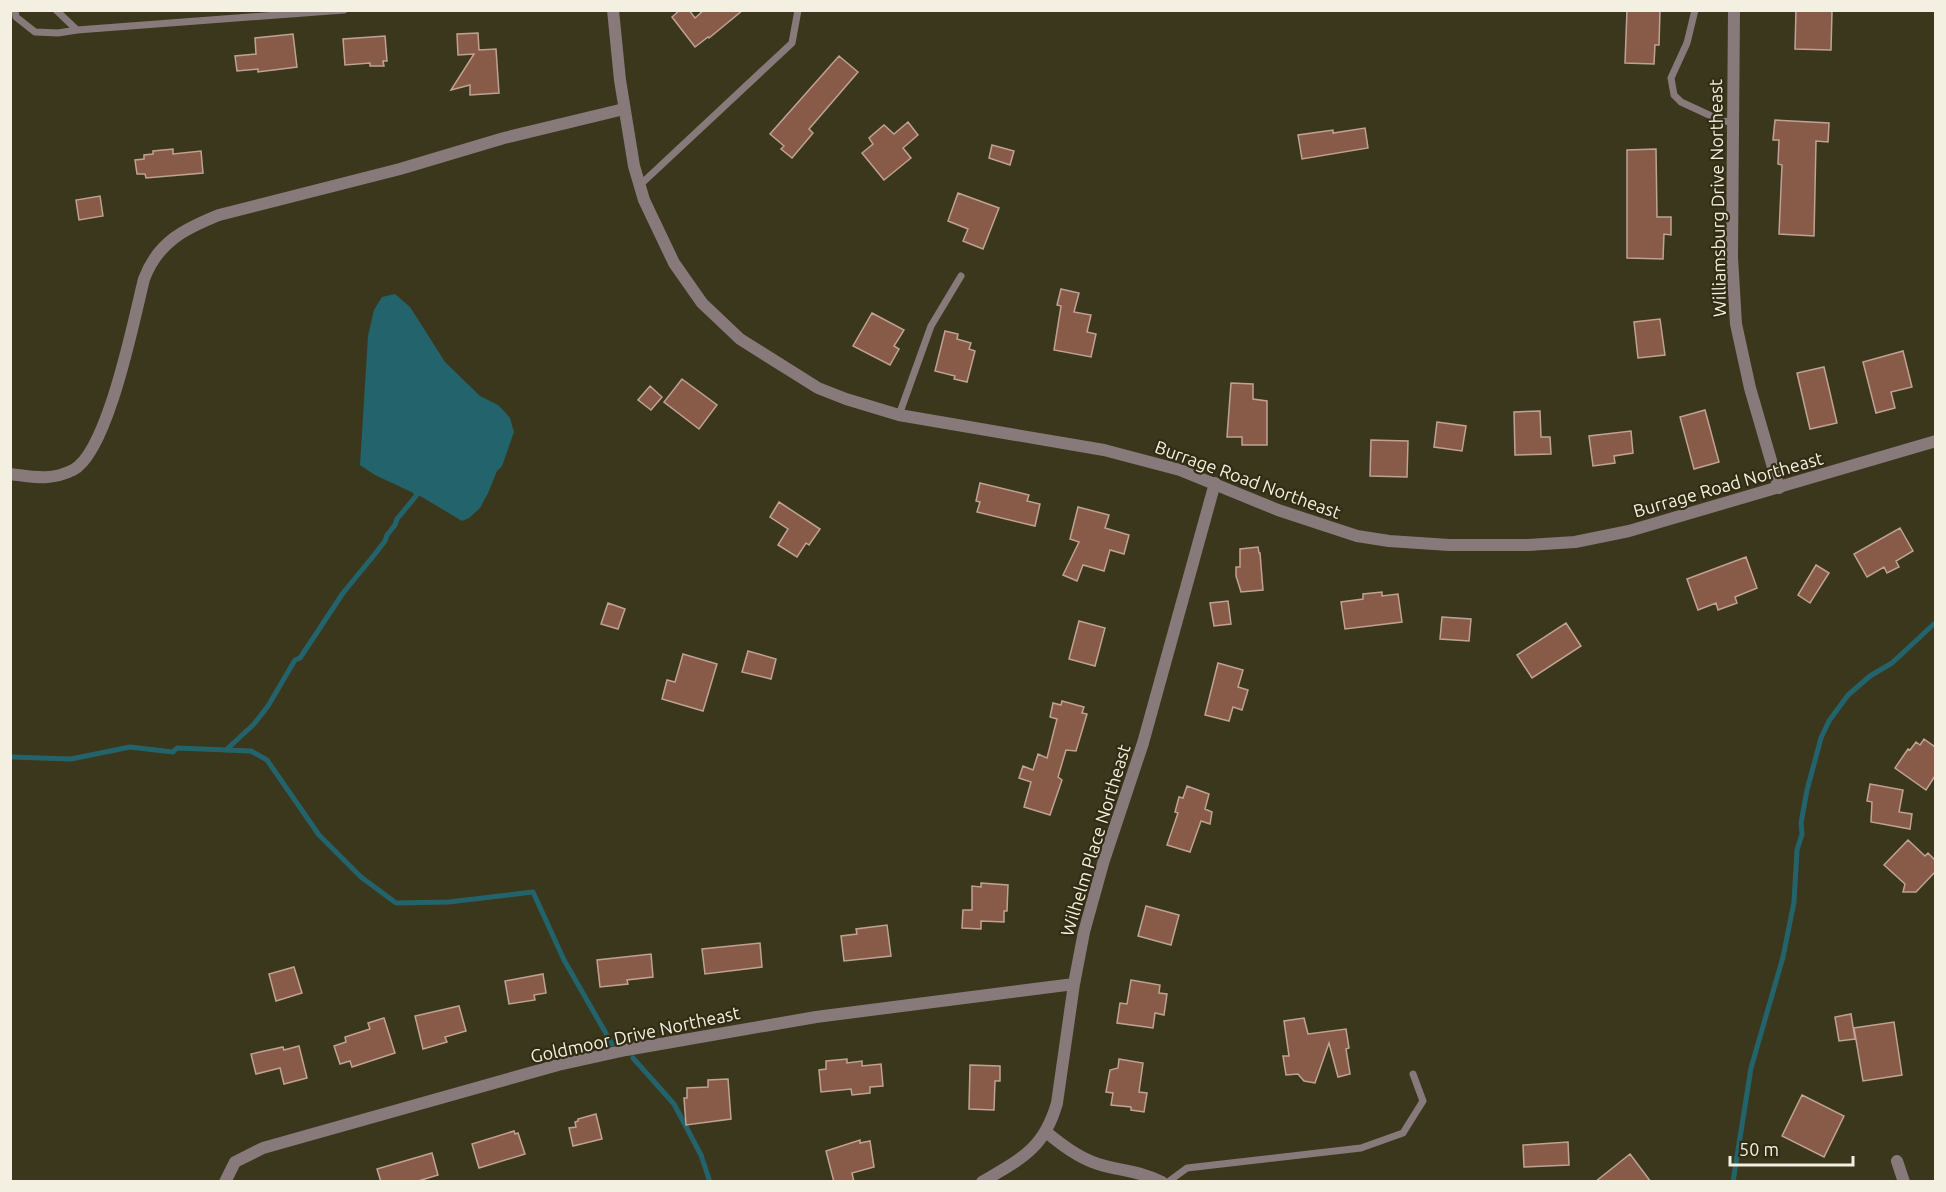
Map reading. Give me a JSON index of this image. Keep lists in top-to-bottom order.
{
  "streets": {
    "street": [
      "Williamsburg Drive Northeast",
      "Burrage Road Northeast",
      "Wilhelm Place Northeast",
      "Goldmoor Drive Northeast"
    ]
  },
  "crossings": [
    ["Williamsburg Drive Northeast", "Burrage Road Northeast"],
    ["Burrage Road Northeast", "Wilhelm Place Northeast"],
    ["Wilhelm Place Northeast", "Goldmoor Drive Northeast"]
  ],
  "scale_bar": "50 m"
}
